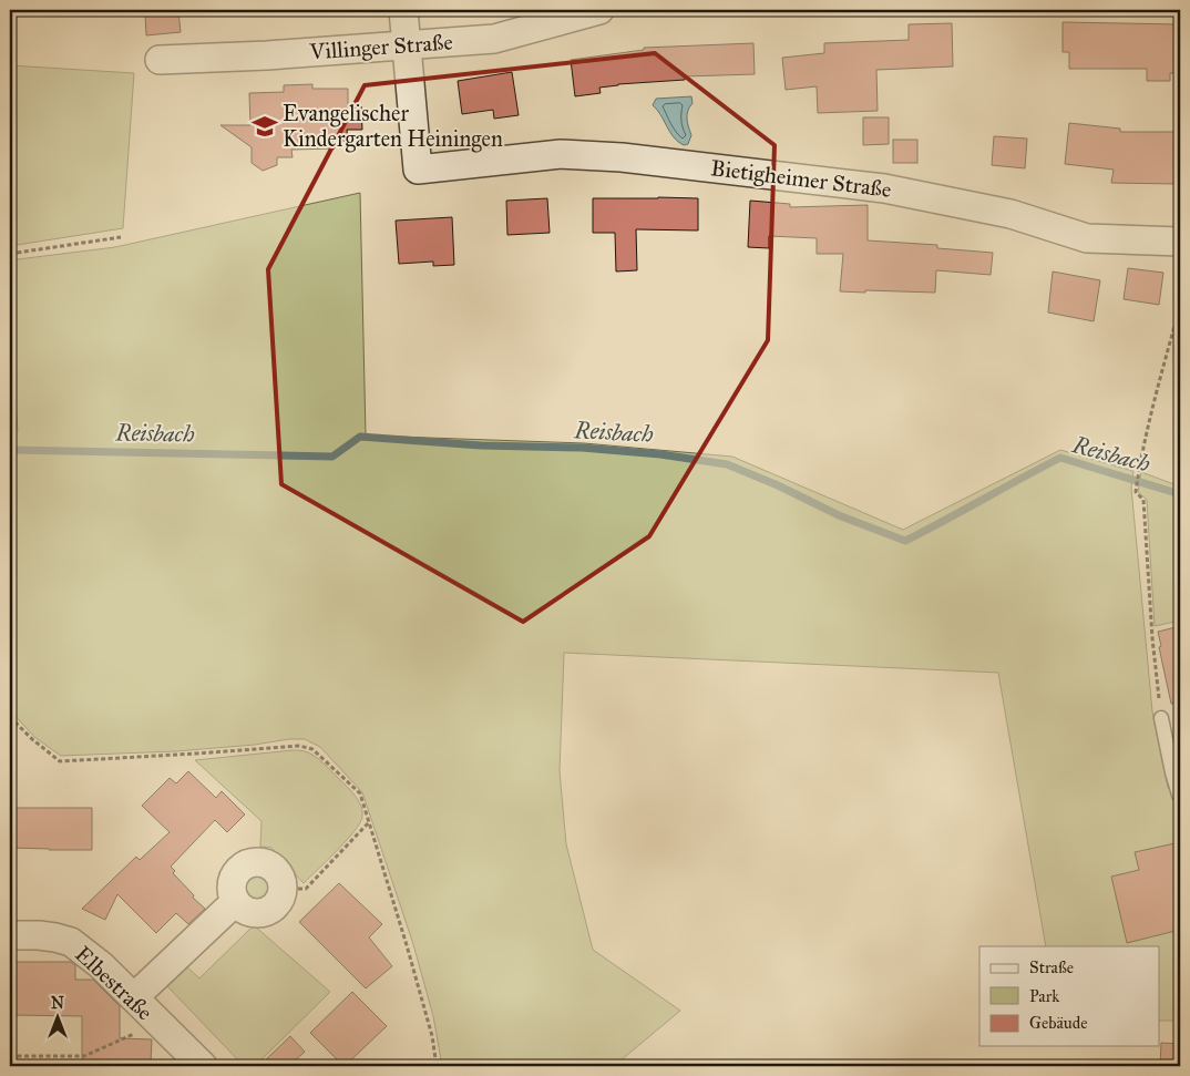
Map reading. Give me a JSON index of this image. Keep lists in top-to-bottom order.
{
  "streets": {
    "street": ["Villinger Straße", "Bietigheimer Straße", "Elbestraße"]
  },
  "crossings": [
    ["Villinger Straße", "Bietigheimer Straße"]
  ],
  "water": ["Reisbach"],
  "places": {
    "school or university": ["Evangelischer Kindergarten Heiningen"]
  },
  "legend": ["Straße", "Park", "Gebäude"],
  "north": "top"
}
